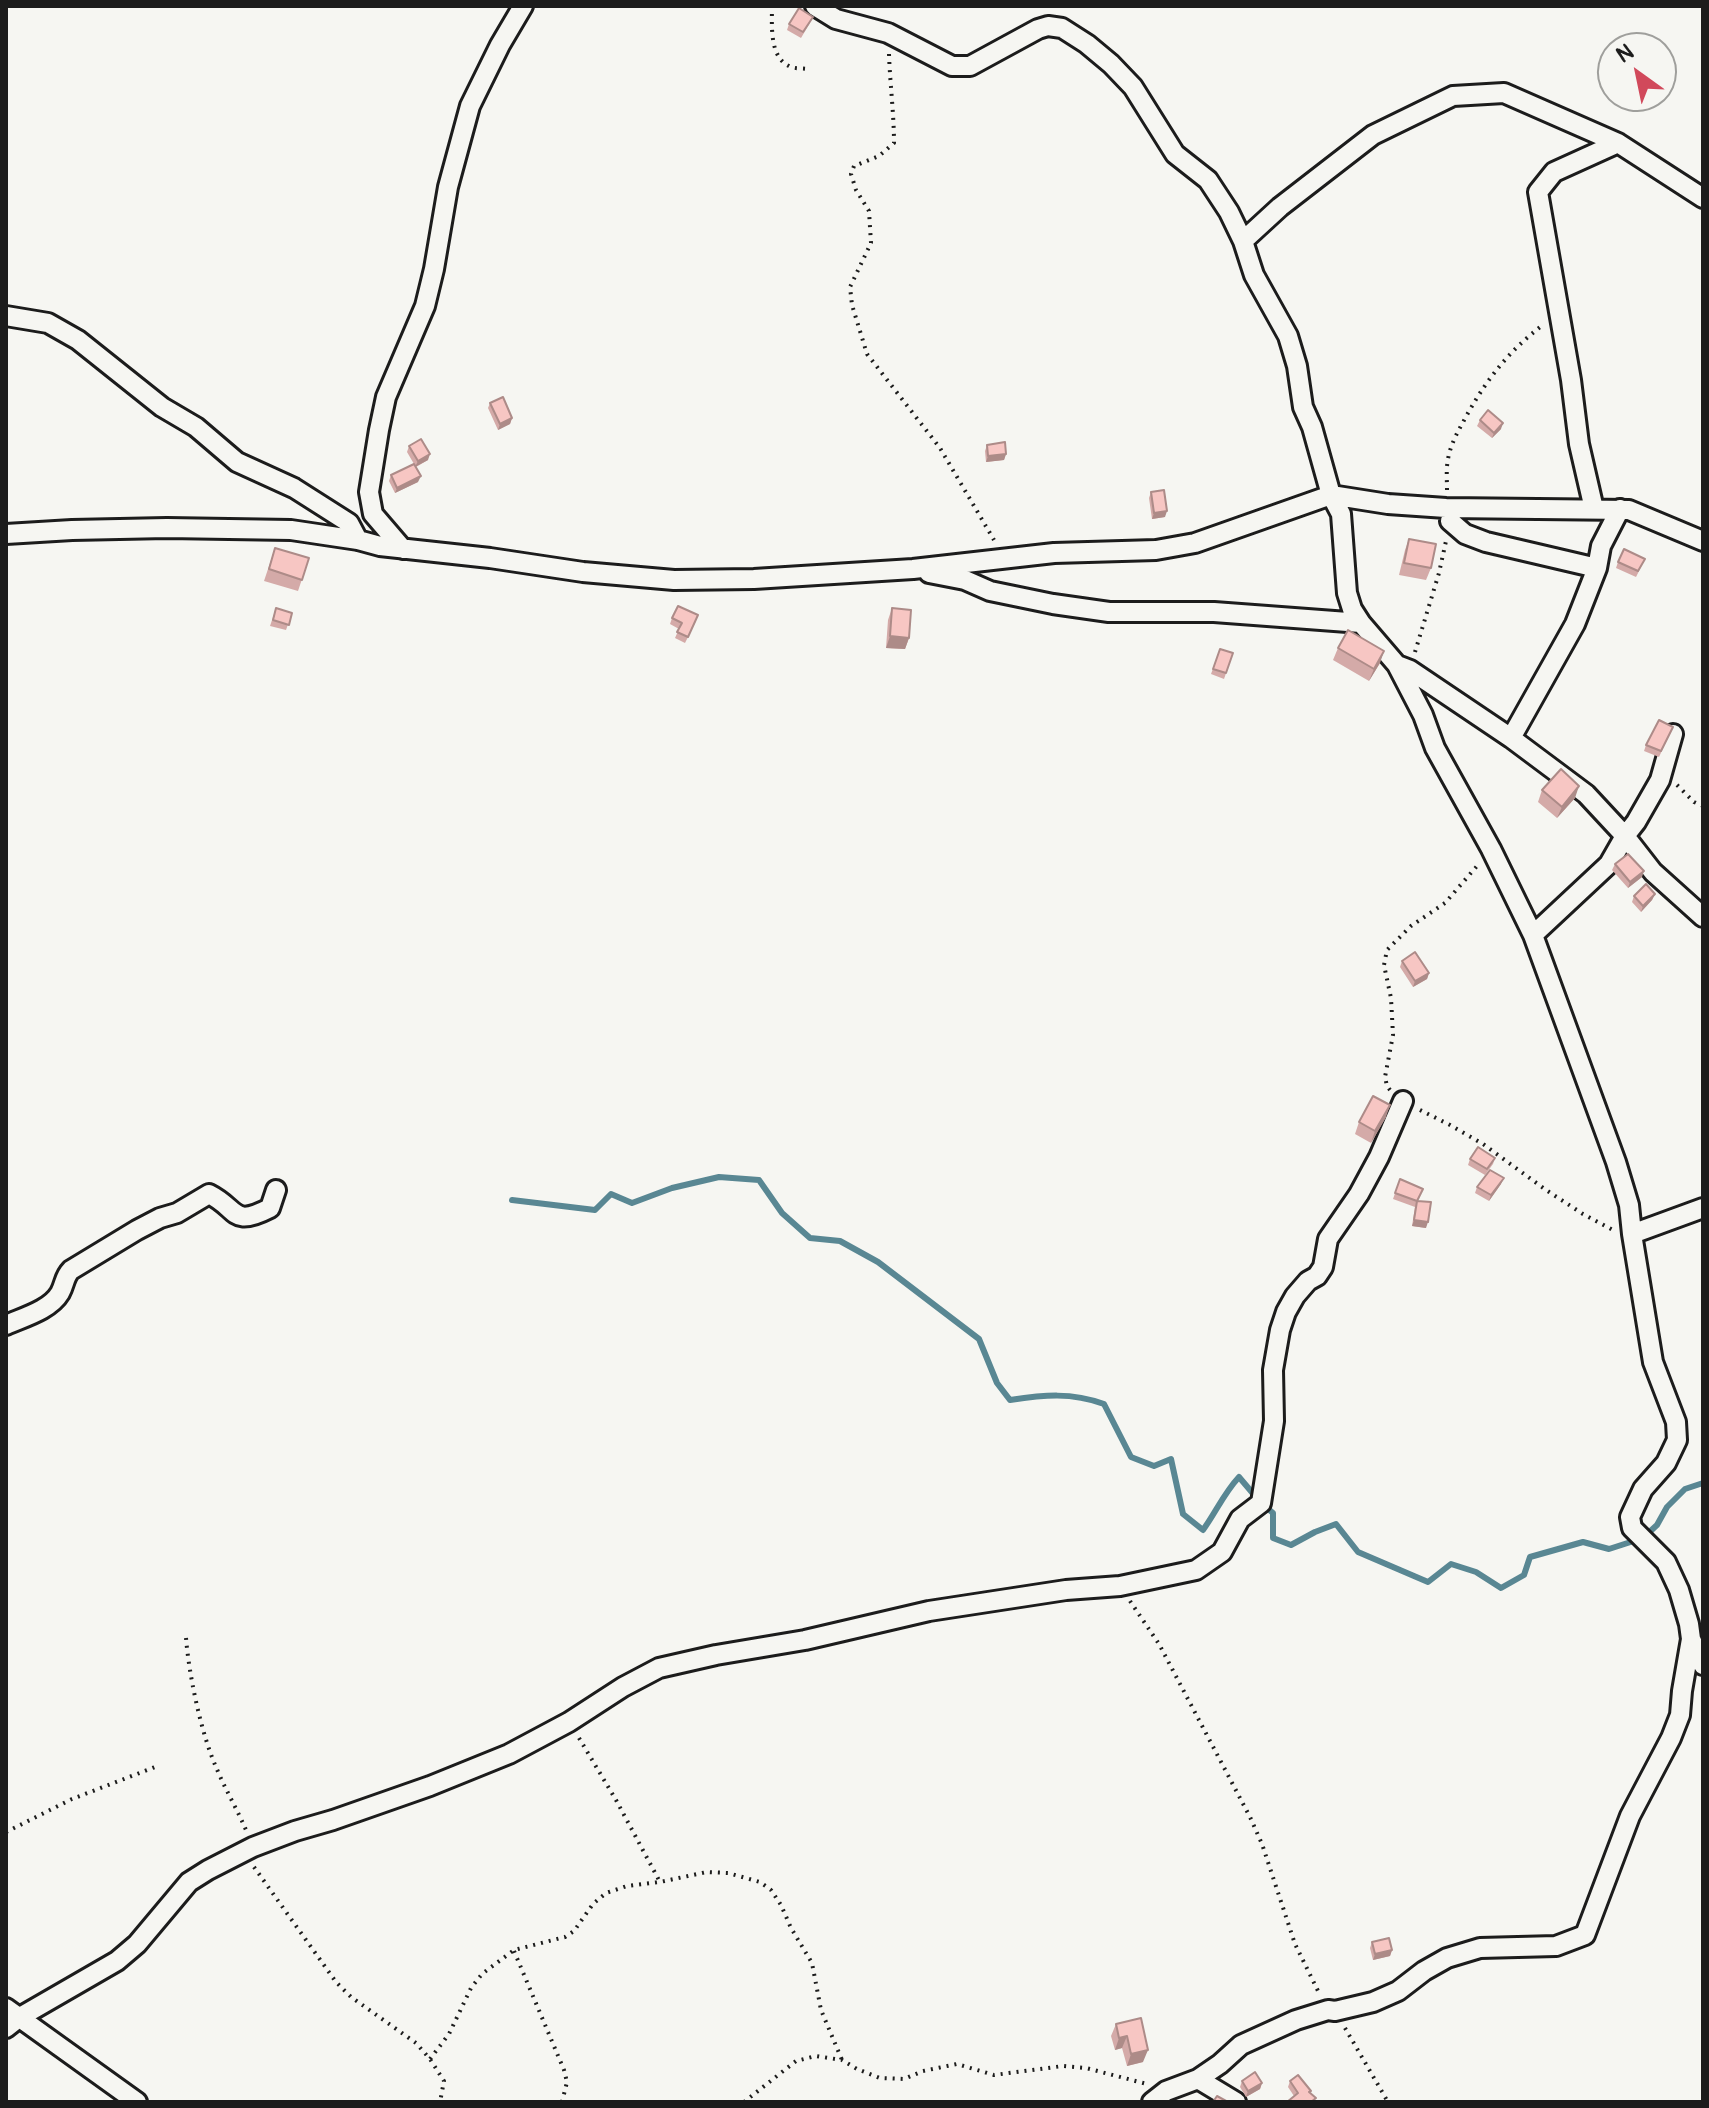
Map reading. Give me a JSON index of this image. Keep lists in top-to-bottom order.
{
  "north": "top left"
}
